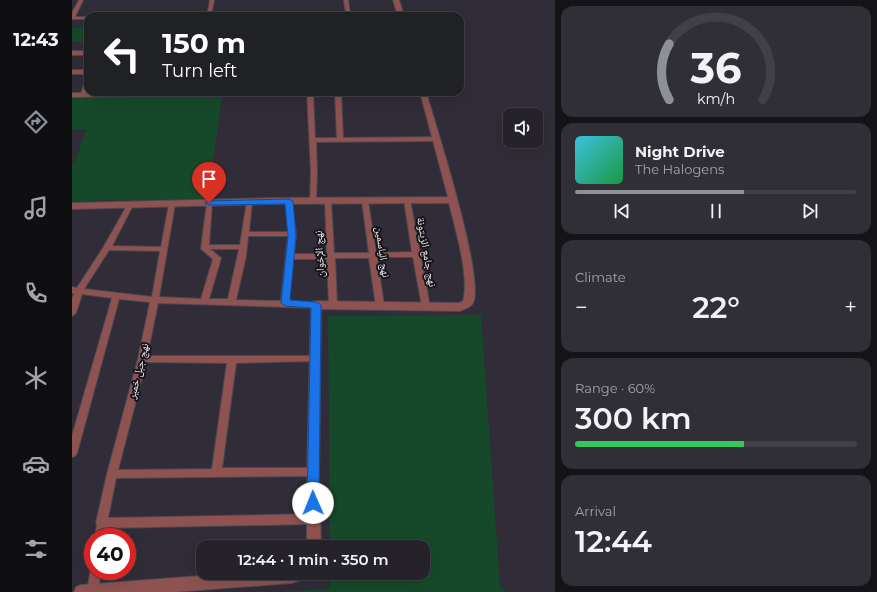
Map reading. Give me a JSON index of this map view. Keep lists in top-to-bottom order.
{
  "streets": {
    "street": [
      "نهج الياسمين",
      "نهج جامع الزيتونة",
      "نهج الإخوان",
      "نهج جبل خمير"
    ]
  },
  "page": {
    "tabs": "12:43",
    "turn": ["150 m", "Turn left"],
    "song": ["Night Drive", "The Halogens"],
    "tile": [
      "Climate",
      ["Range · 60%", "300 km"],
      ["Arrival", "12:44"]
    ],
    "heat": ["−", "22°", "+"],
    "limit": "40",
    "trip": "12:44 · 1 min · 350 m",
    "gauge": ["36", "km/h"]
  }
}
